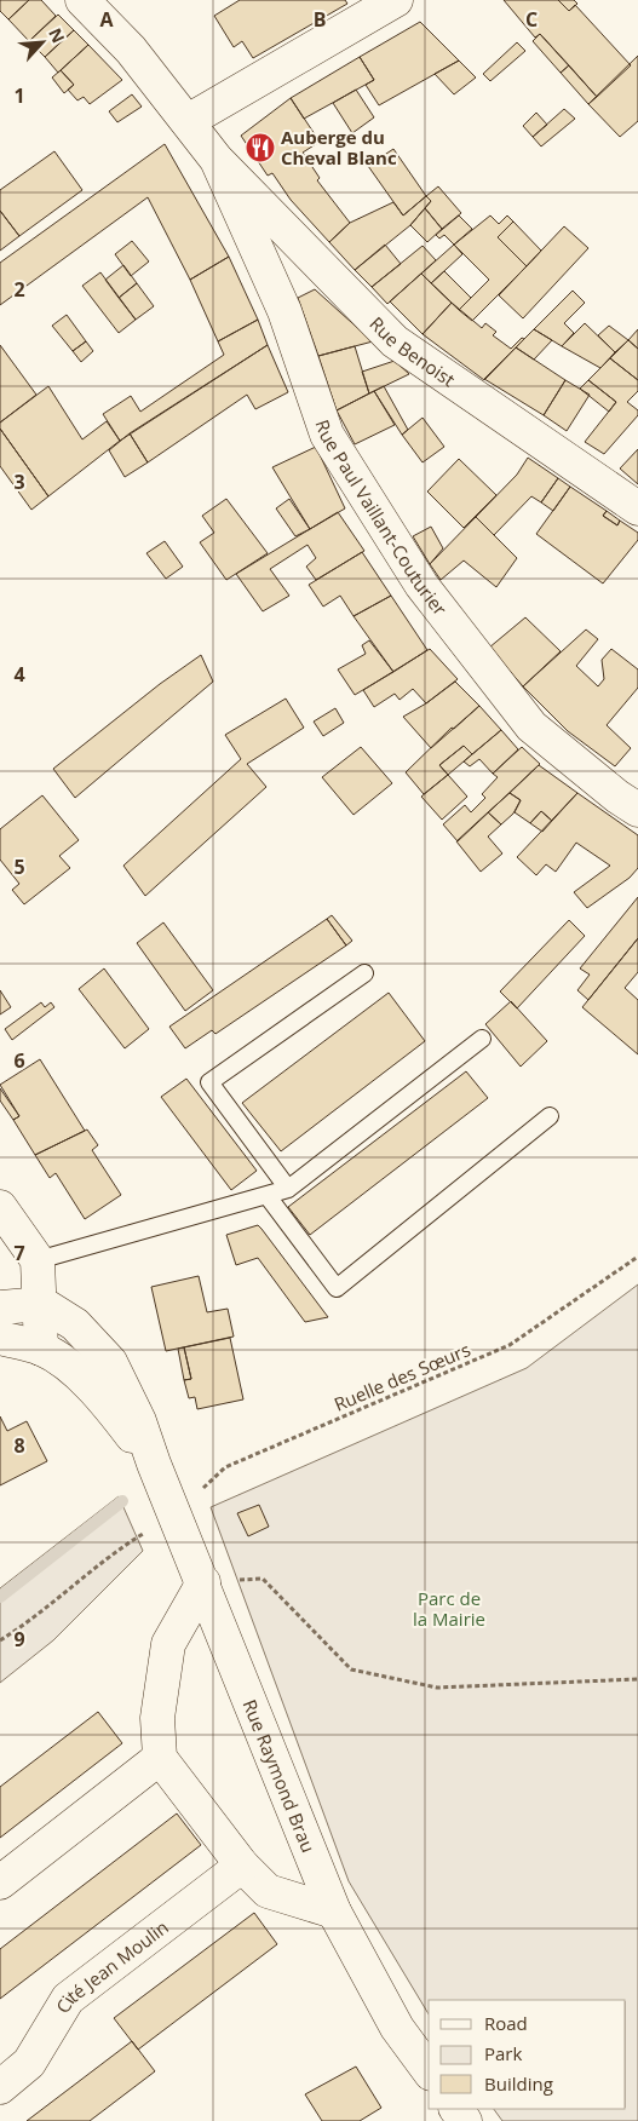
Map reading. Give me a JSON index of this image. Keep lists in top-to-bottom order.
{
  "streets": {
    "street": [
      "Rue Benoist",
      "Rue Paul Vaillant-Couturier",
      "Rue Raymond Brau",
      "Cité Jean Moulin"
    ],
    "path": ["Ruelle des Sœurs"]
  },
  "crossings": [
    ["Rue Benoist", "Rue Paul Vaillant-Couturier"],
    ["Ruelle des Sœurs", "Rue Raymond Brau"]
  ],
  "parks": ["Parc de la Mairie"],
  "places": {
    "restaurant": ["Auberge du Cheval Blanc"]
  },
  "legend": ["Road", "Park", "Building"],
  "north": "top right",
  "grid": {
    "columns": ["A", "B", "C"],
    "rows": [
      "1",
      "2",
      "3",
      "4",
      "5",
      "6",
      "7",
      "8",
      "9"
    ]
  }
}
